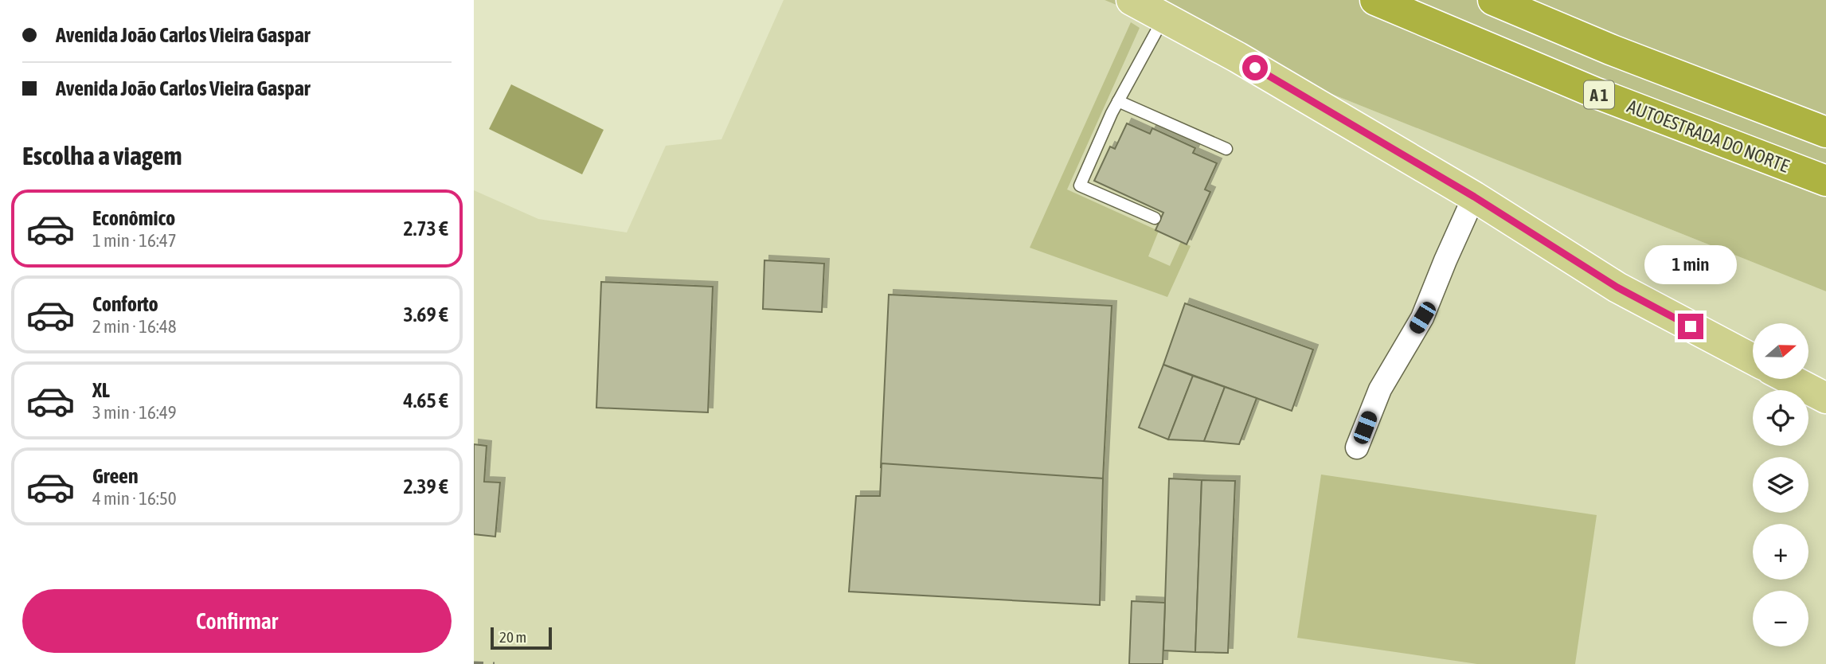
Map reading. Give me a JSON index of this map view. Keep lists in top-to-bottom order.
{
  "streets": {
    "highway": ["A 1", "AUTOESTRADA DO NORTE"]
  },
  "scale_bar": "20 m",
  "north": "right",
  "page": {
    "banner": ["Avenida João Carlos Vieira Gaspar", "Avenida João Carlos Vieira Gaspar"],
    "heading": "Escolha a viagem",
    "list": [
      {
        "name": "Econômico",
        "note": "1 min · 16:47",
        "value": "2.73 €"
      },
      {
        "name": "Conforto",
        "note": "2 min · 16:48",
        "value": "3.69 €"
      },
      {
        "name": "XL",
        "note": "3 min · 16:49",
        "value": "4.65 €"
      },
      {
        "name": "Green",
        "note": "4 min · 16:50",
        "value": "2.39 €"
      }
    ],
    "bubble": "1 min",
    "map_buttons": ["+", "−"],
    "buttons": "Confirmar",
    "scale": "20 m"
  }
}
